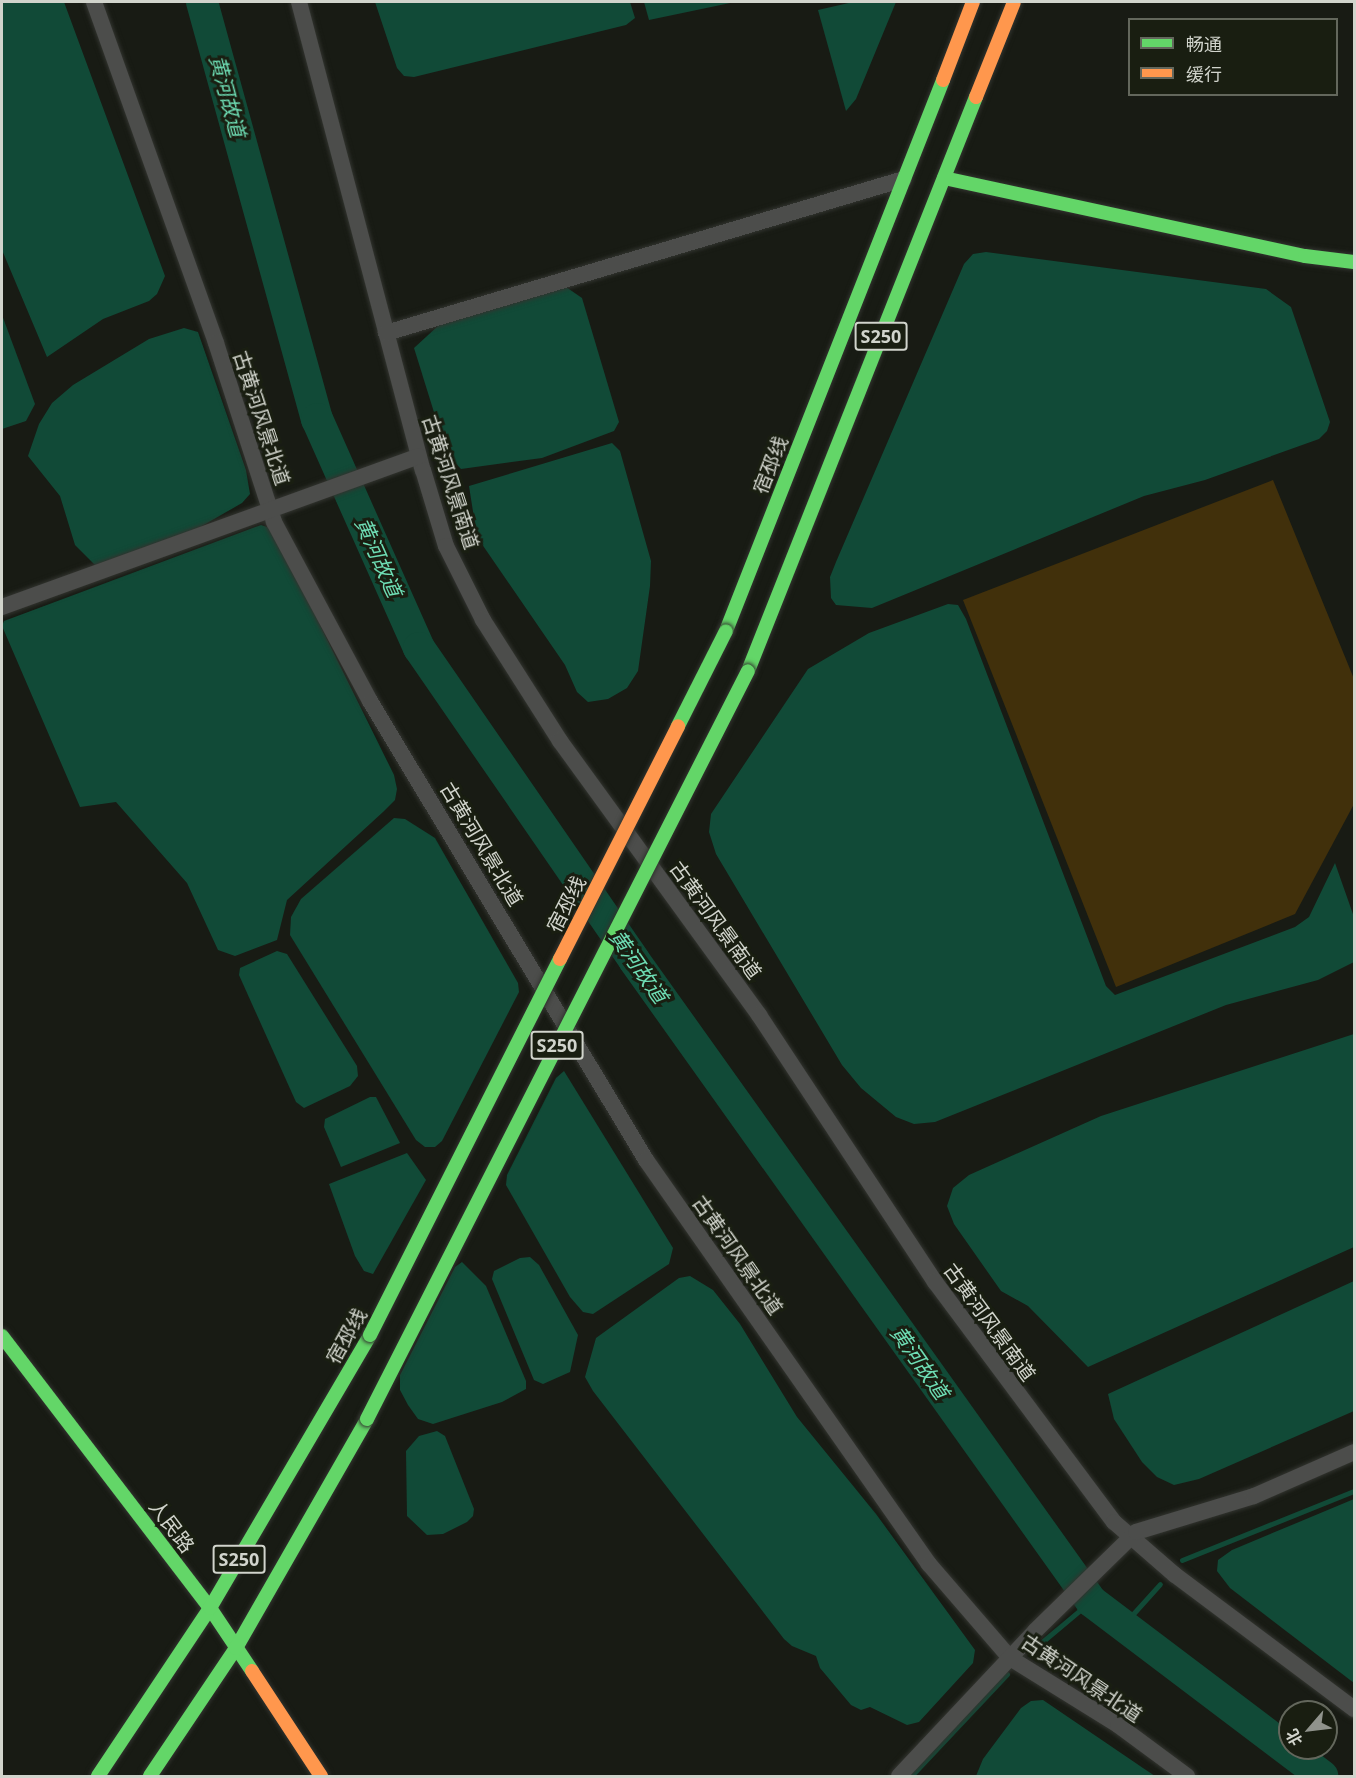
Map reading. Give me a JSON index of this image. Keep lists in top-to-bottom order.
{
  "streets": {
    "main road": ["S250", "宿邳线", "人民路"],
    "street": ["古黄河风景北道", "古黄河风景南道"]
  },
  "crossings": [
    ["S250", "人民路"],
    ["宿邳线", "人民路"]
  ],
  "water": ["黄河故道"],
  "legend": ["畅通", "缓行"],
  "north": "bottom left"
}
